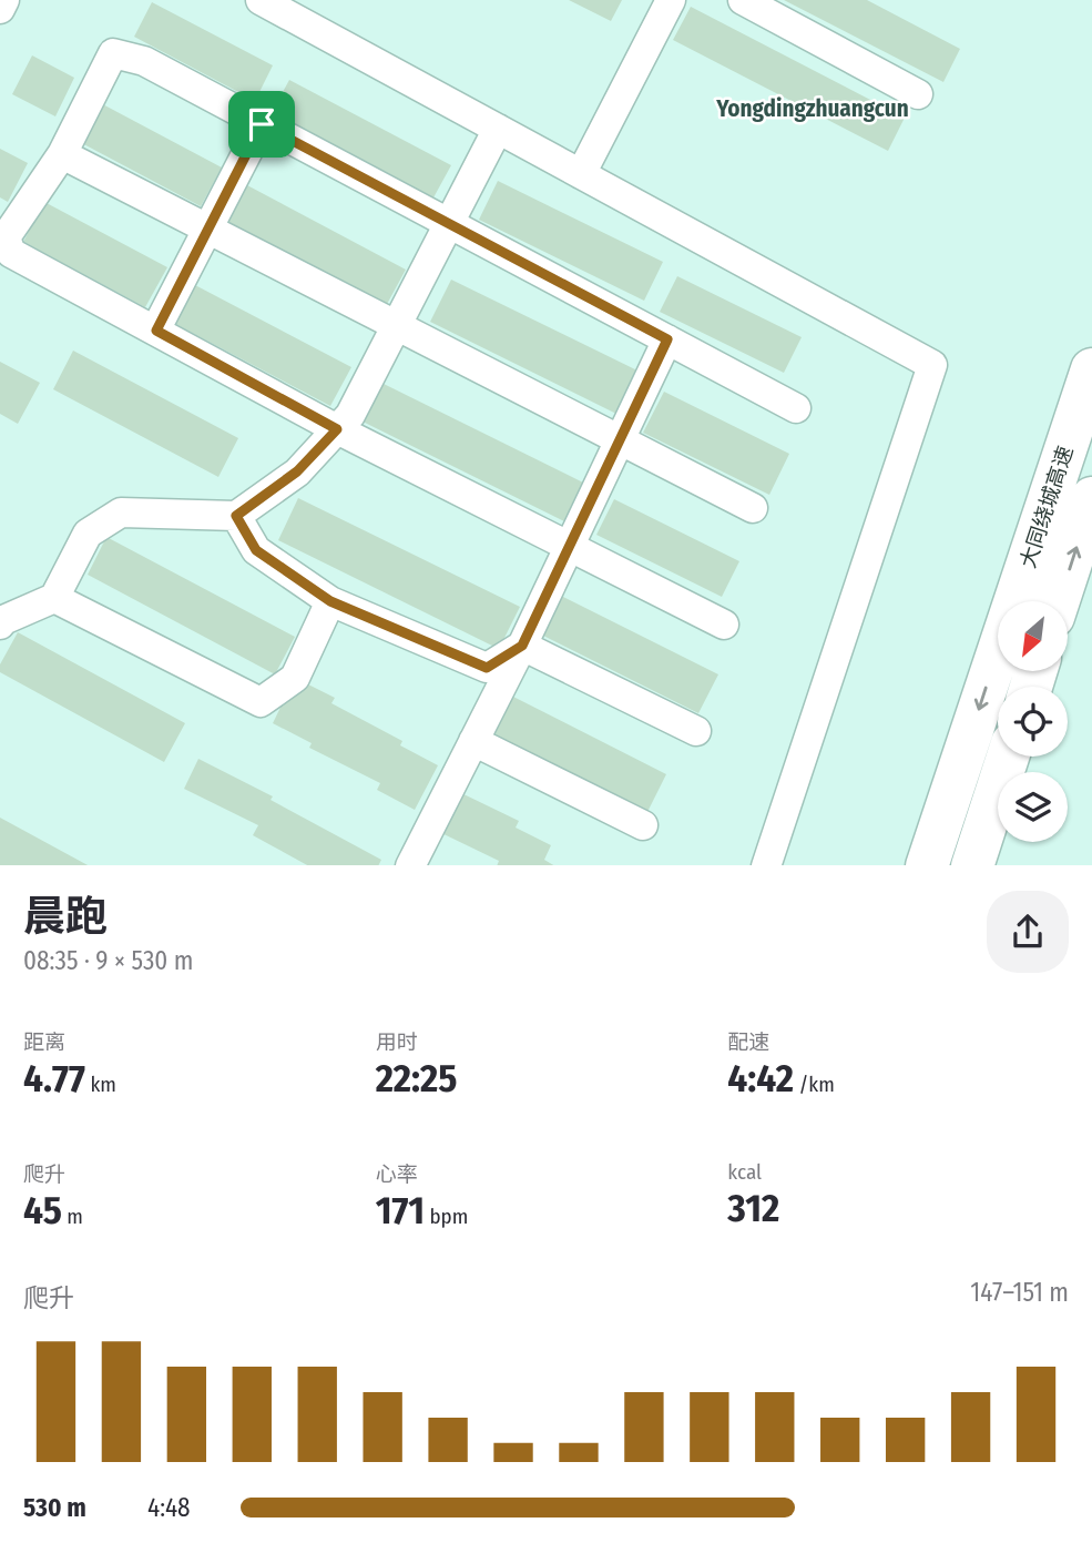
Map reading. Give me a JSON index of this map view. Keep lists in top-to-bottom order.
{
  "streets": {
    "highway": ["大同绕城高速"]
  },
  "districts": ["Yongdingzhuangcun"],
  "north": "bottom left",
  "page": {
    "heading": ["晨跑", "08:35 · 9 × 530 m"],
    "stats": [
      ["距离", "4.77 km"],
      ["用时", "22:25"],
      ["配速", "4:42 /km"],
      ["爬升", "45 m"],
      ["心率", "171 bpm"],
      ["kcal", "312"]
    ],
    "chart": ["爬升", "147–151 m"],
    "list": [
      {
        "name": "530 m",
        "note": "4:48"
      }
    ]
  }
}
